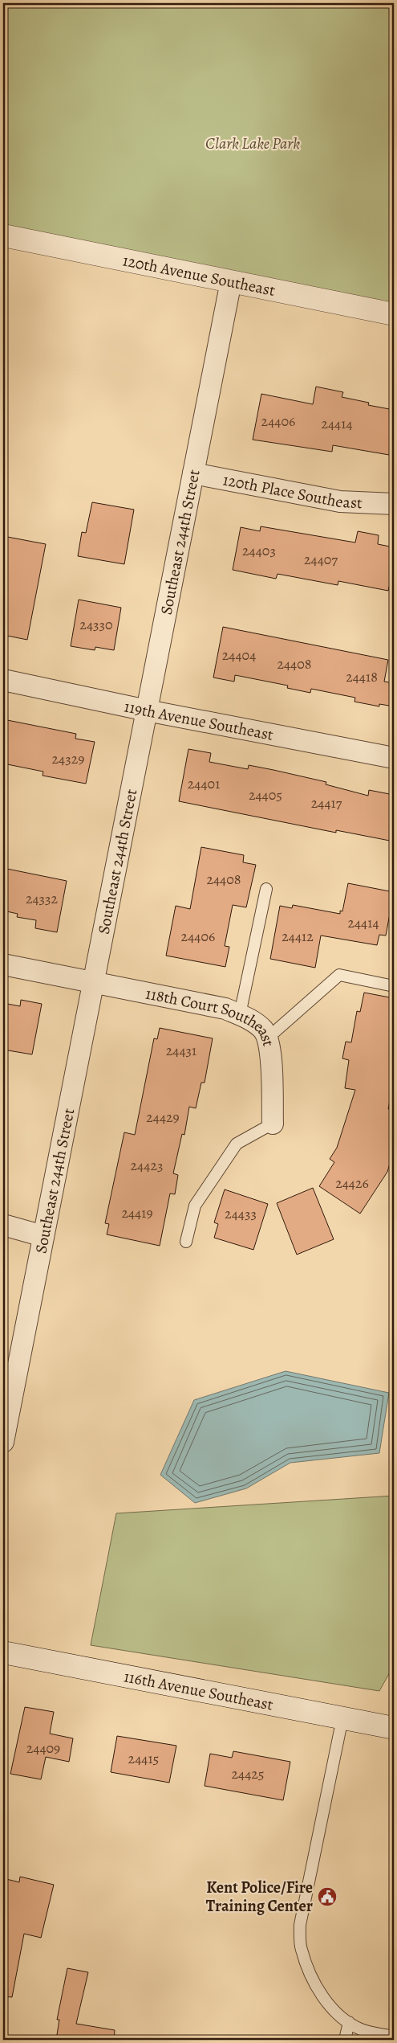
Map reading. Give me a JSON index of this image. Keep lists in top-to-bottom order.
{
  "streets": {
    "street": [
      "120th Avenue Southeast",
      "120th Place Southeast",
      "Southeast 244th Street",
      "119th Avenue Southeast",
      "118th Court Southeast",
      "116th Avenue Southeast"
    ]
  },
  "crossings": [
    ["120th Avenue Southeast", "Southeast 244th Street"],
    ["120th Place Southeast", "Southeast 244th Street"],
    ["Southeast 244th Street", "119th Avenue Southeast"],
    ["Southeast 244th Street", "118th Court Southeast"]
  ],
  "parks": ["Clark Lake Park"],
  "places": {
    "public building": ["Kent Police/Fire Training Center"]
  },
  "house_numbers": [
    "24406",
    "24414",
    "24403",
    "24407",
    "24330",
    "24404",
    "24408",
    "24418",
    "24329",
    "24401",
    "24405",
    "24417",
    "24408",
    "24332",
    "24414",
    "24406",
    "24412",
    "24431",
    "24429",
    "24423",
    "24426",
    "24419",
    "24433",
    "24409",
    "24415",
    "24425"
  ]
}
